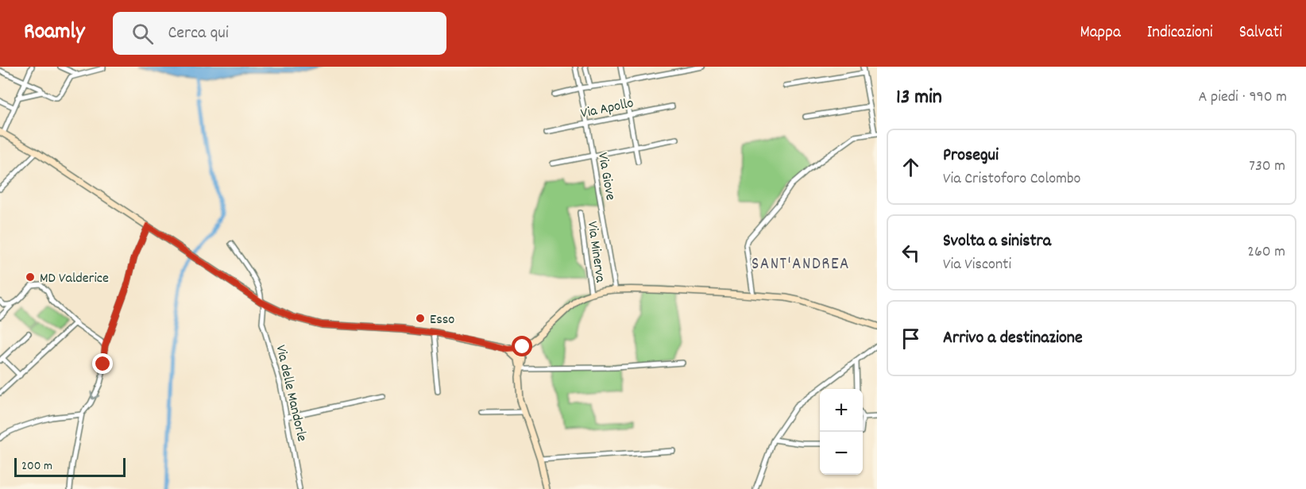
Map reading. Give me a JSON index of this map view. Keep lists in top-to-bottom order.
{
  "streets": {
    "street": [
      "Via Apollo",
      "Via Giove",
      "Via Minerva",
      "Via delle Mandorle"
    ]
  },
  "crossings": [
    ["Via Apollo", "Via Giove"]
  ],
  "districts": ["SANT'ANDREA"],
  "places": ["MD Valderice", "Esso"],
  "scale_bar": "200 m",
  "page": {
    "header": "Roamly",
    "search": "Cerca qui",
    "nav": ["Mappa", "Indicazioni", "Salvati"],
    "heading": ["13 min", "A piedi · 990 m"],
    "list": [
      ["Prosegui", "Via Cristoforo Colombo", "730 m"],
      ["Svolta a sinistra", "Via Visconti", "260 m"],
      "Arrivo a destinazione"
    ],
    "map_buttons": ["+", "−"],
    "scale": "200 m"
  }
}
